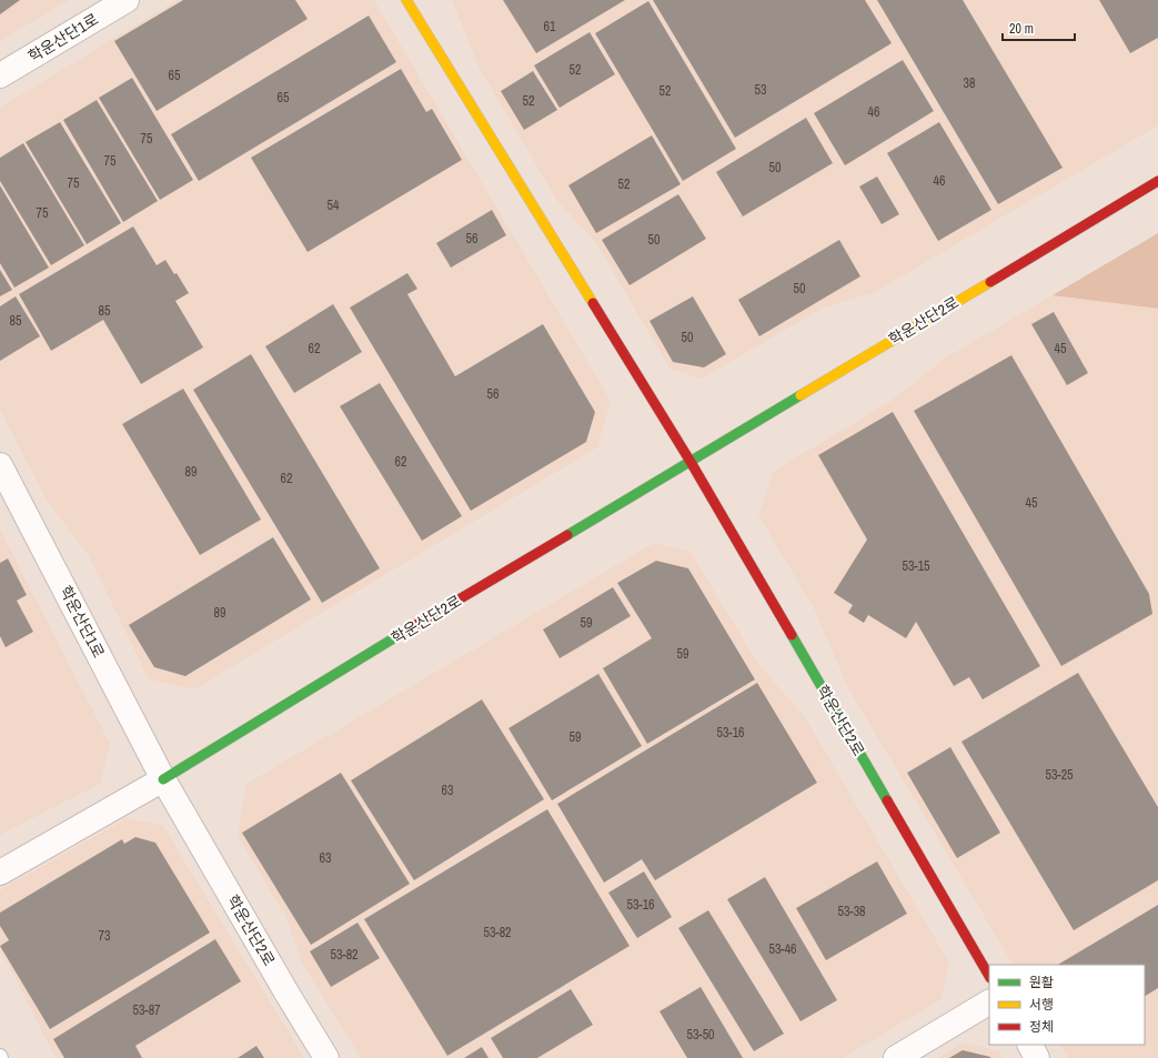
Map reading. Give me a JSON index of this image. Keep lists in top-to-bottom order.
{
  "streets": {
    "street": ["학운산단1로", "학운산단2로"]
  },
  "crossings": [
    ["학운산단1로", "학운산단2로"]
  ],
  "house_numbers": [
    "61",
    "52",
    "65",
    "38",
    "53",
    "52",
    "65",
    "52",
    "46",
    "75",
    "75",
    "50",
    "46",
    "75",
    "52",
    "54",
    "75",
    "56",
    "50",
    "50",
    "85",
    "85",
    "50",
    "62",
    "45",
    "56",
    "62",
    "89",
    "62",
    "45",
    "53-15",
    "89",
    "59",
    "59",
    "53-16",
    "59",
    "53-25",
    "63",
    "63",
    "53-16",
    "53-38",
    "53-82",
    "73",
    "53-46",
    "53-82",
    "53-87",
    "53-50"
  ],
  "legend": ["원활", "서행", "정체"],
  "scale_bar": "20 m"
}
